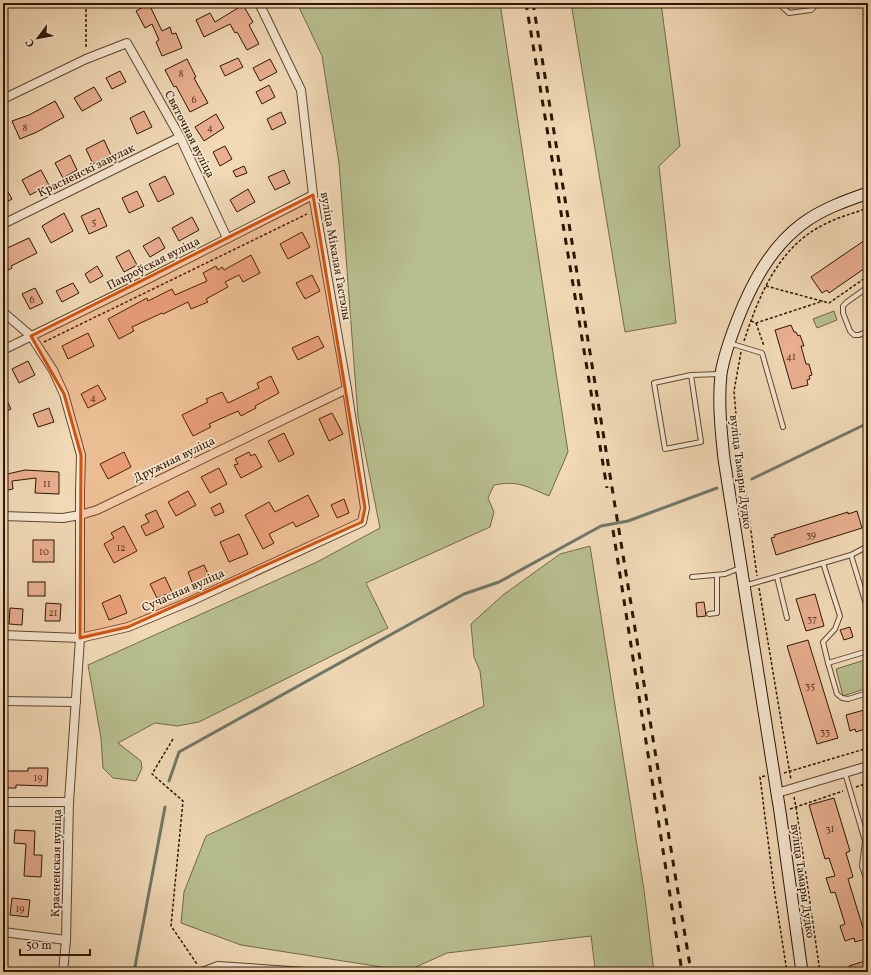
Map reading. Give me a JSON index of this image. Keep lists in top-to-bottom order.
{
  "streets": {
    "street": [
      "Святочная вуліца",
      "Красненскі завулак",
      "вуліца Мікалая Гастэлы",
      "Пакроўская вуліца",
      "Дружная вуліца",
      "вуліца Тамары Дудко",
      "Сучасная вуліца",
      "Красненская вуліца"
    ]
  },
  "crossings": [
    ["Святочная вуліца", "Красненскі завулак"],
    ["Святочная вуліца", "Пакроўская вуліца"],
    ["вуліца Мікалая Гастэлы", "Пакроўская вуліца"],
    ["вуліца Мікалая Гастэлы", "Дружная вуліца"],
    ["вуліца Мікалая Гастэлы", "Сучасная вуліца"],
    ["Пакроўская вуліца", "Красненская вуліца"],
    ["Дружная вуліца", "Красненская вуліца"],
    ["Сучасная вуліца", "Красненская вуліца"]
  ],
  "house_numbers": [
    "8",
    "6",
    "8",
    "4",
    "5",
    "6",
    "41",
    "4",
    "11",
    "39",
    "12",
    "10",
    "21",
    "37",
    "35",
    "33",
    "19",
    "31",
    "19"
  ],
  "scale_bar": "50 m",
  "north": "bottom left"
}
